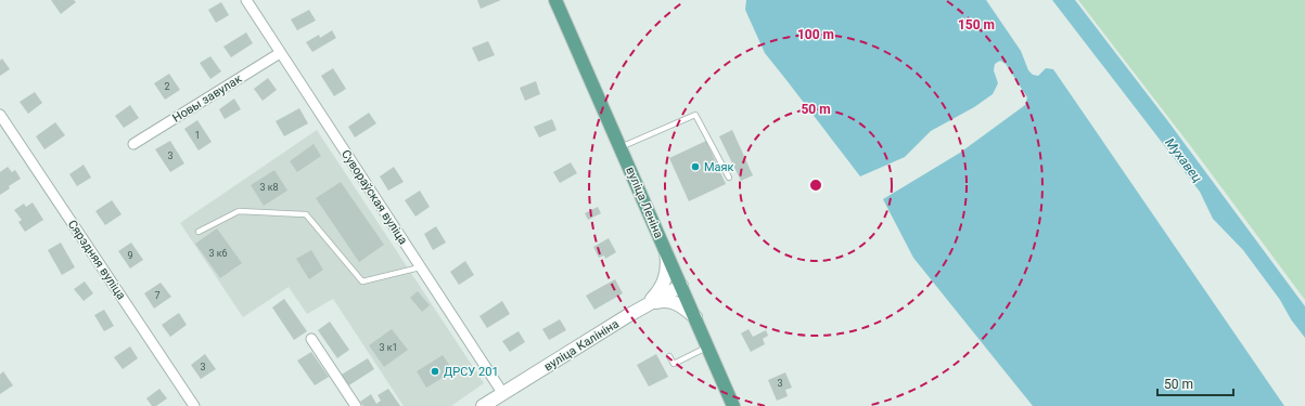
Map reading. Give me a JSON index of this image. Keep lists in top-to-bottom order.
{
  "streets": {
    "main road": ["вуліца Леніна"],
    "street": [
      "Новы завулак",
      "Сувораўская вуліца",
      "Сярэдняя вуліца",
      "вуліца Калініна"
    ]
  },
  "crossings": [
    ["Новы завулак", "Сувораўская вуліца"],
    ["Сувораўская вуліца", "вуліца Калініна"],
    ["вуліца Леніна", "вуліца Калініна"]
  ],
  "water": ["Мухавец"],
  "places": ["Маяк", "ДРСУ 201"],
  "house_numbers": [
    "2",
    "1",
    "3",
    "3 к8",
    "3 к6",
    "9",
    "7",
    "3 к1",
    "3",
    "3"
  ],
  "scale_bar": "50 m",
  "rings": ["150 m", "100 m", "50 m"]
}
